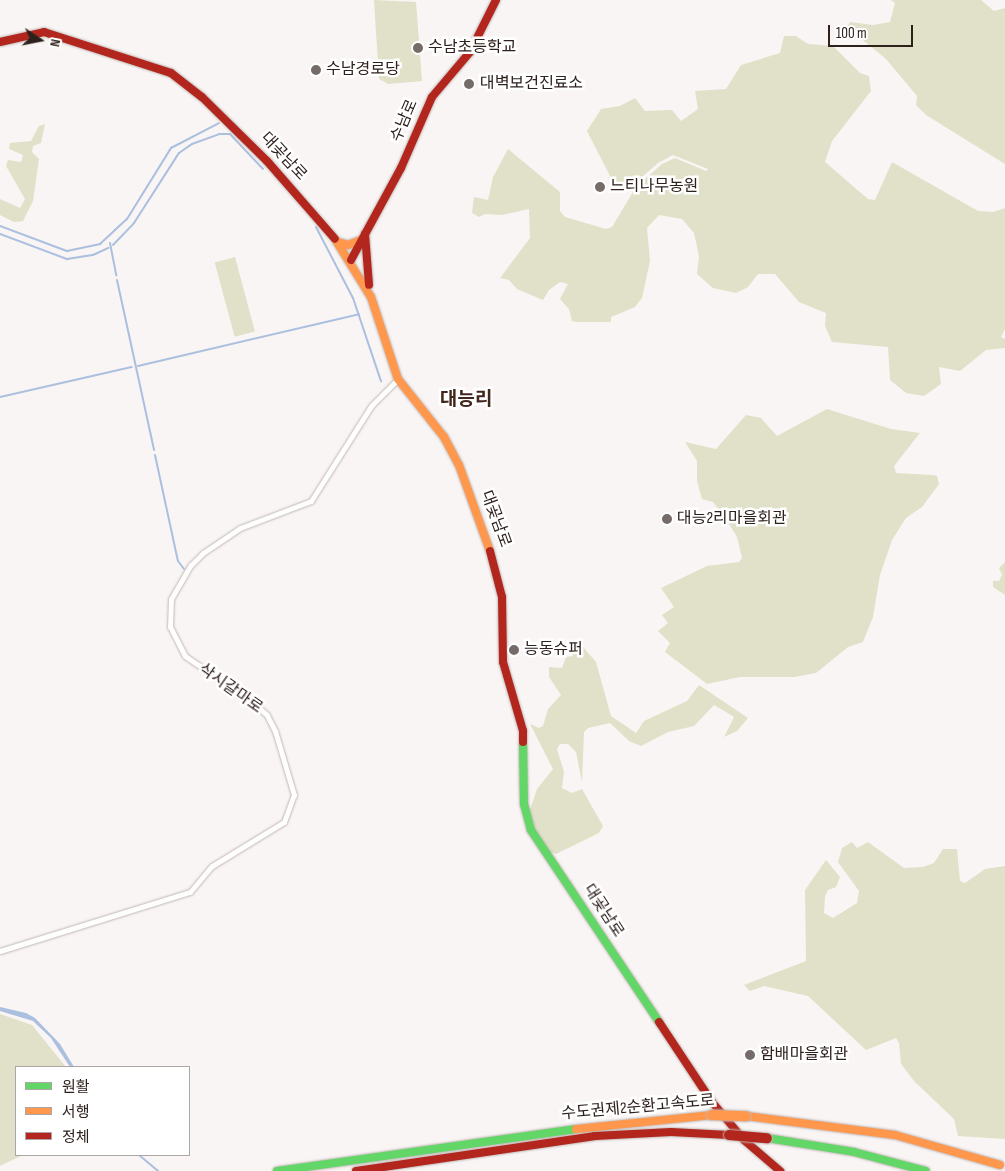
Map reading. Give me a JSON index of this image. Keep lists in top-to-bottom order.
{
  "streets": {
    "main road": ["수남로", "대곶남로", "수도권제2순환고속도로"],
    "street": ["삭시갈마로"]
  },
  "crossings": [
    ["수남로", "대곶남로"],
    ["대곶남로", "삭시갈마로"]
  ],
  "districts": ["대능리"],
  "places": [
    "수남초등학교",
    "수남경로당",
    "대벽보건진료소",
    "느티나무농원",
    "대능2리마을회관",
    "능동슈퍼",
    "함배마을회관"
  ],
  "legend": ["원활", "서행", "정체"],
  "scale_bar": "100 m",
  "north": "right"
}
